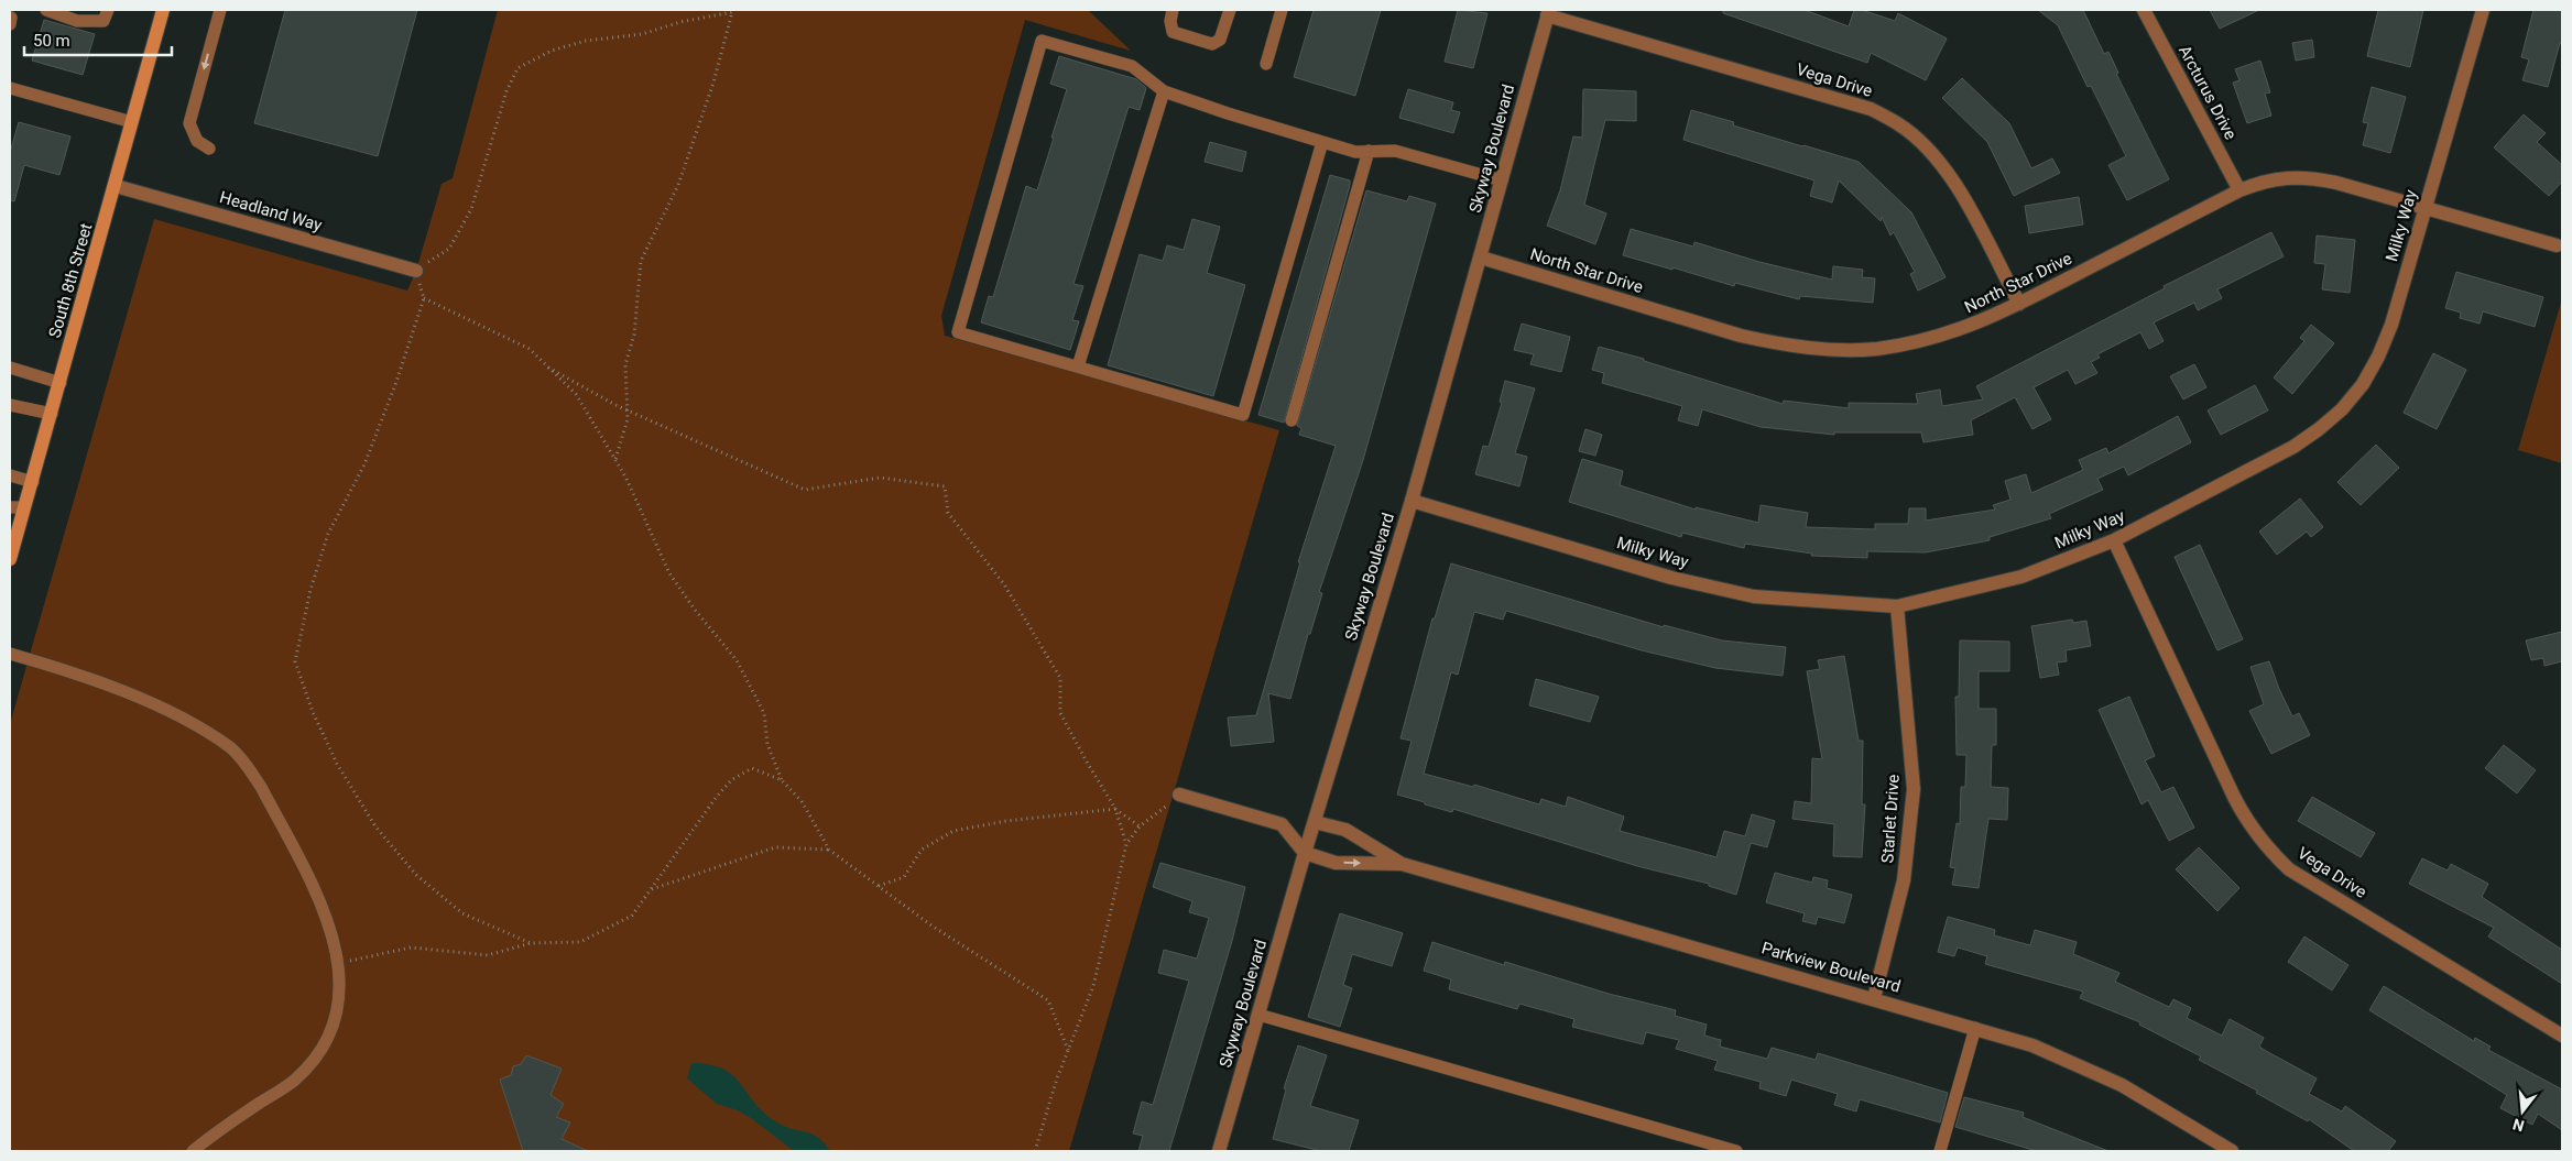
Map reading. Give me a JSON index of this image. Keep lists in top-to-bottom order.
{
  "streets": {
    "main road": ["South 8th Street"],
    "street": [
      "Vega Drive",
      "Arcturus Drive",
      "Skyway Boulevard",
      "Headland Way",
      "Milky Way",
      "North Star Drive",
      "Starlet Drive",
      "Parkview Boulevard"
    ]
  },
  "crossings": [
    ["Vega Drive", "Skyway Boulevard"],
    ["Vega Drive", "Milky Way"],
    ["Vega Drive", "North Star Drive"],
    ["Arcturus Drive", "North Star Drive"],
    ["Skyway Boulevard", "Milky Way"],
    ["Skyway Boulevard", "North Star Drive"],
    ["Skyway Boulevard", "Parkview Boulevard"],
    ["Headland Way", "South 8th Street"],
    ["Milky Way", "North Star Drive"],
    ["Milky Way", "Starlet Drive"],
    ["Starlet Drive", "Parkview Boulevard"]
  ],
  "scale_bar": "50 m",
  "north": "bottom"
}
